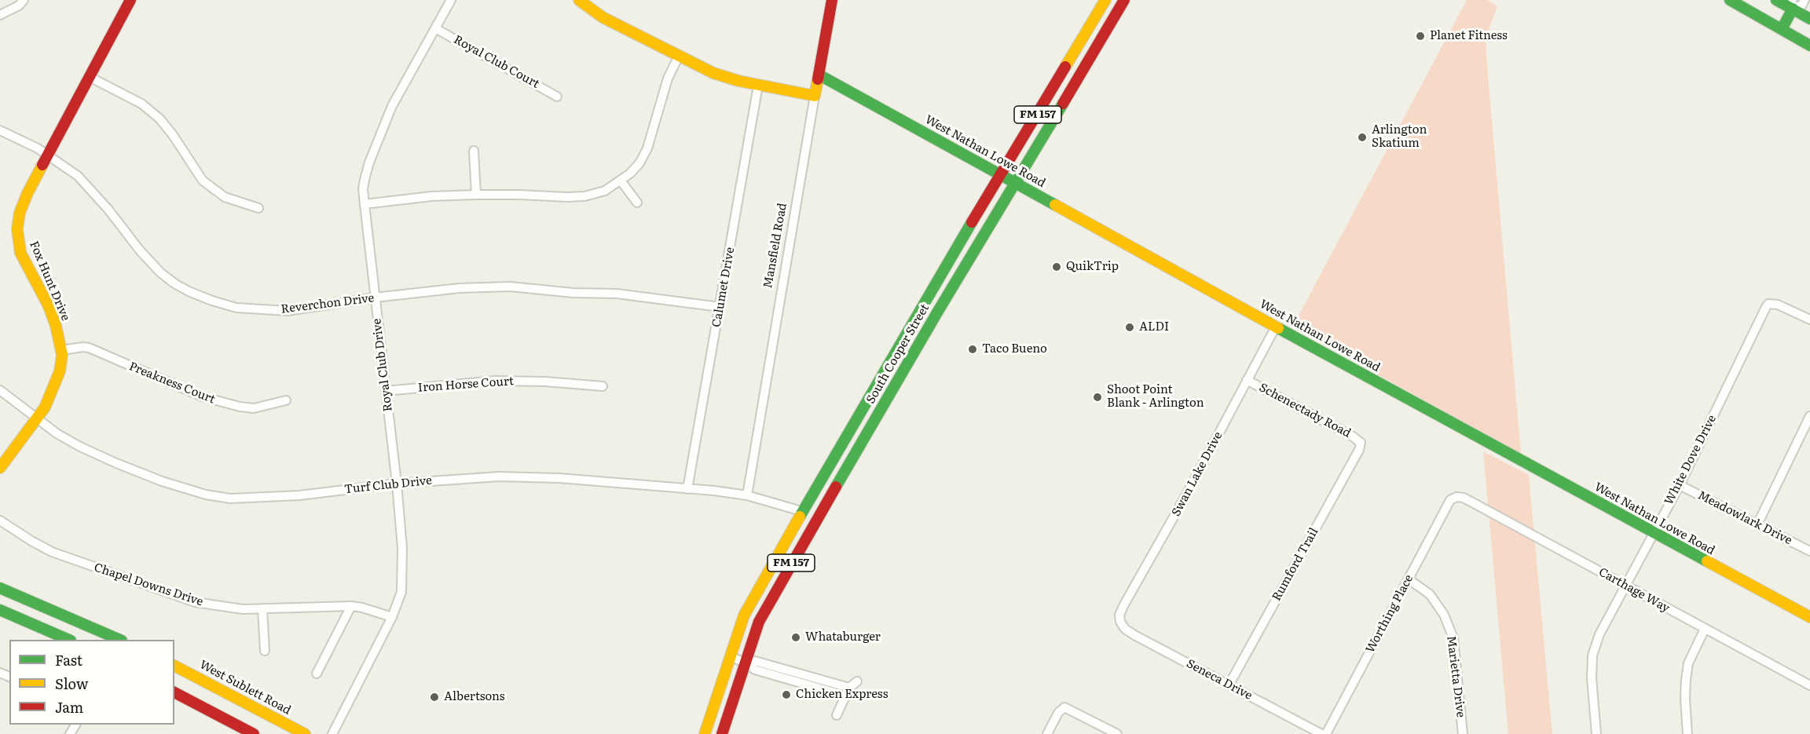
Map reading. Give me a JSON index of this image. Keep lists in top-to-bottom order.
{
  "streets": {
    "main road": [
      "FM 157",
      "West Nathan Lowe Road",
      "Mansfield Road",
      "Fox Hunt Drive",
      "South Cooper Street",
      "West Sublett Road"
    ],
    "street": [
      "Royal Club Court",
      "Calumet Drive",
      "Reverchon Drive",
      "Royal Club Drive",
      "Preakness Court",
      "Iron Horse Court",
      "Schenectady Road",
      "White Dove Drive",
      "Swan Lake Drive",
      "Turf Club Drive",
      "Meadowlark Drive",
      "Rumford Trail",
      "Chapel Downs Drive",
      "Carthage Way",
      "Worthing Place",
      "Marietta Drive",
      "Seneca Drive"
    ]
  },
  "crossings": [
    ["Royal Club Court", "Royal Club Drive"],
    ["West Nathan Lowe Road", "Mansfield Road"],
    ["West Nathan Lowe Road", "South Cooper Street"],
    ["West Nathan Lowe Road", "White Dove Drive"],
    ["West Nathan Lowe Road", "Swan Lake Drive"],
    ["Mansfield Road", "Turf Club Drive"],
    ["Fox Hunt Drive", "Reverchon Drive"],
    ["Fox Hunt Drive", "Preakness Court"],
    ["Fox Hunt Drive", "Turf Club Drive"],
    ["Calumet Drive", "Reverchon Drive"],
    ["Calumet Drive", "Turf Club Drive"],
    ["Reverchon Drive", "Royal Club Drive"],
    ["South Cooper Street", "Turf Club Drive"],
    ["Royal Club Drive", "Iron Horse Court"],
    ["Royal Club Drive", "Turf Club Drive"],
    ["Royal Club Drive", "Chapel Downs Drive"],
    ["Schenectady Road", "Swan Lake Drive"],
    ["Schenectady Road", "Rumford Trail"],
    ["White Dove Drive", "Meadowlark Drive"],
    ["White Dove Drive", "Carthage Way"],
    ["Swan Lake Drive", "Seneca Drive"],
    ["Rumford Trail", "Seneca Drive"],
    ["Carthage Way", "Worthing Place"],
    ["Worthing Place", "Marietta Drive"]
  ],
  "places": [
    "Planet Fitness",
    "Arlington Skatium",
    "QuikTrip",
    "ALDI",
    "Taco Bueno",
    "Shoot Point Blank - Arlington",
    "Whataburger",
    "Chicken Express",
    "Albertsons"
  ],
  "legend": ["Fast", "Slow", "Jam"]
}
